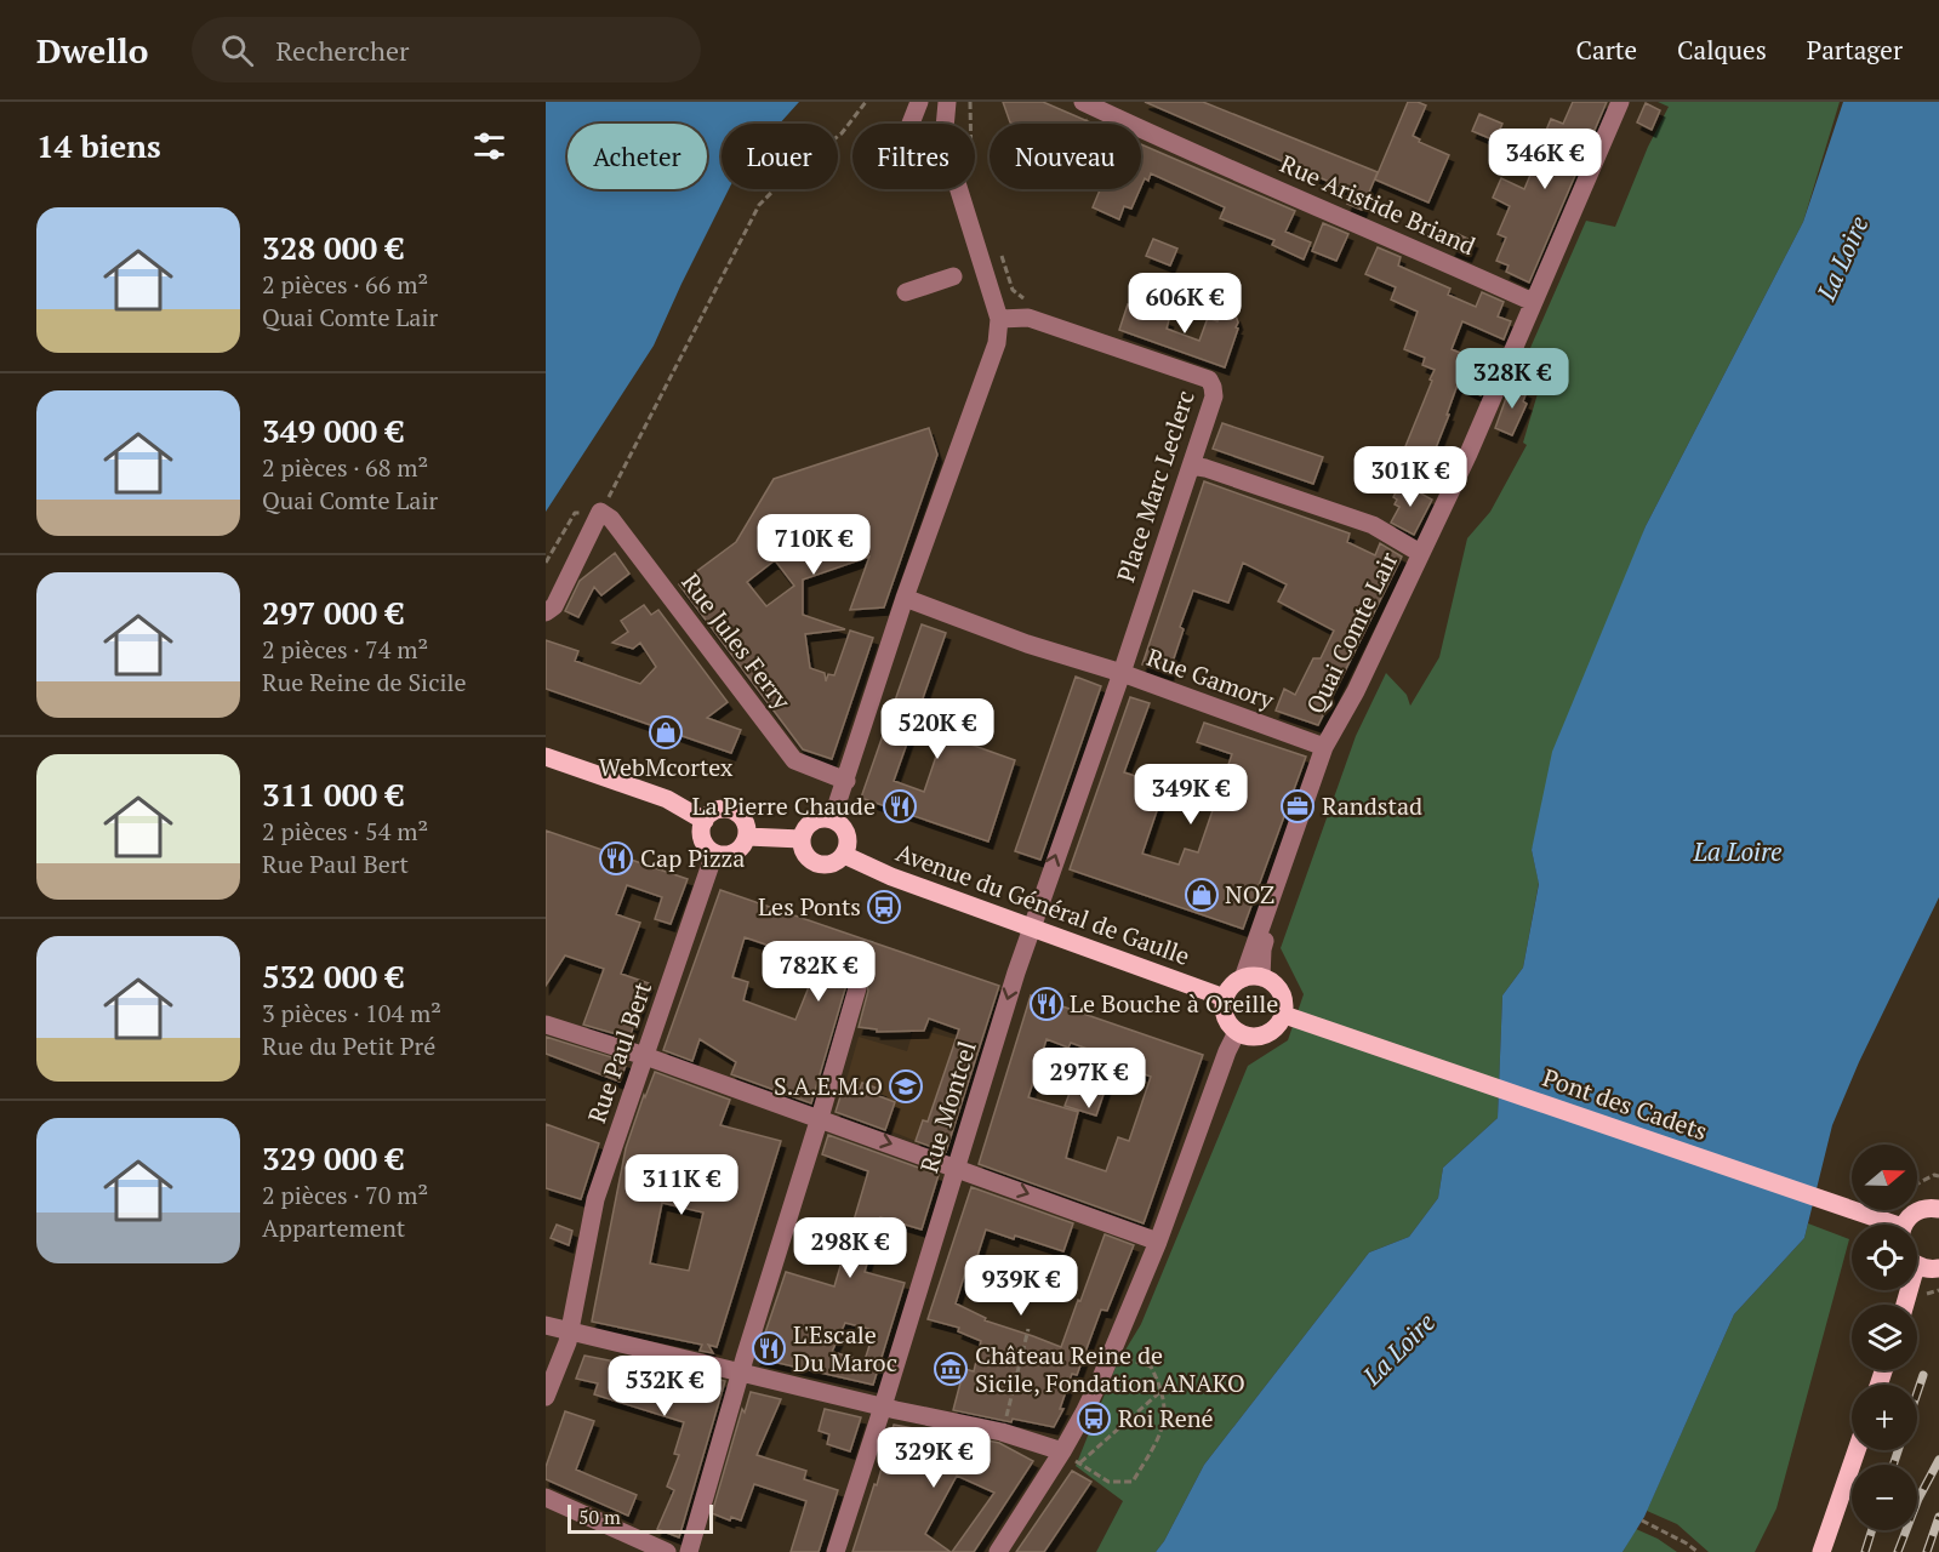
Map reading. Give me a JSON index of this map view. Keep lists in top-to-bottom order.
{
  "streets": {
    "main road": ["Avenue du Général de Gaulle", "Pont des Cadets"],
    "street": [
      "Rue Aristide Briand",
      "Place Marc Leclerc",
      "Quai Comte Lair",
      "Rue Jules Ferry",
      "Rue Gamory",
      "Rue Paul Bert",
      "Rue Montcel"
    ]
  },
  "crossings": [
    ["Rue Aristide Briand", "Quai Comte Lair"],
    ["Place Marc Leclerc", "Rue Gamory"],
    ["Place Marc Leclerc", "Avenue du Général de Gaulle"],
    ["Place Marc Leclerc", "Rue Montcel"],
    ["Quai Comte Lair", "Rue Gamory"],
    ["Quai Comte Lair", "Avenue du Général de Gaulle"],
    ["Quai Comte Lair", "Pont des Cadets"],
    ["Avenue du Général de Gaulle", "Pont des Cadets"],
    ["Avenue du Général de Gaulle", "Rue Montcel"]
  ],
  "water": ["La Loire"],
  "places": {
    "shop": ["WebMcortex", "NOZ"],
    "restaurant": [
      "La Pierre Chaude",
      "Cap Pizza",
      "Le Bouche à Oreille",
      "L'Escale Du Maroc"
    ],
    "office": ["Randstad"],
    "bus stop": ["Les Ponts", "Roi René"],
    "school or university": ["S.A.E.M.O"],
    "museum": ["Château Reine de Sicile, Fondation ANAKO"]
  },
  "scale_bar": "50 m",
  "north": "right",
  "page": {
    "header": "Dwello",
    "search": "Rechercher",
    "nav": ["Carte", "Calques", "Partager"],
    "heading": "14 biens",
    "chip": [
      "Acheter",
      "Louer",
      "Filtres",
      "Nouveau"
    ],
    "price": [
      "346K €",
      "606K €",
      "328K €",
      "301K €",
      "710K €",
      "520K €",
      "349K €",
      "782K €",
      "297K €",
      "311K €",
      "298K €",
      "939K €",
      "532K €",
      "329K €"
    ],
    "list": [
      {
        "name": "328 000 €",
        "note": "2 pièces · 66 m² · Quai Comte Lair"
      },
      {
        "name": "349 000 €",
        "note": "2 pièces · 68 m² · Quai Comte Lair"
      },
      {
        "name": "297 000 €",
        "note": "2 pièces · 74 m² · Rue Reine de Sicile"
      },
      {
        "name": "311 000 €",
        "note": "2 pièces · 54 m² · Rue Paul Bert"
      },
      {
        "name": "532 000 €",
        "note": "3 pièces · 104 m² · Rue du Petit Pré"
      },
      {
        "name": "329 000 €",
        "note": "2 pièces · 70 m² · Appartement"
      }
    ],
    "map_buttons": ["+", "−"],
    "scale": "50 m"
  }
}
